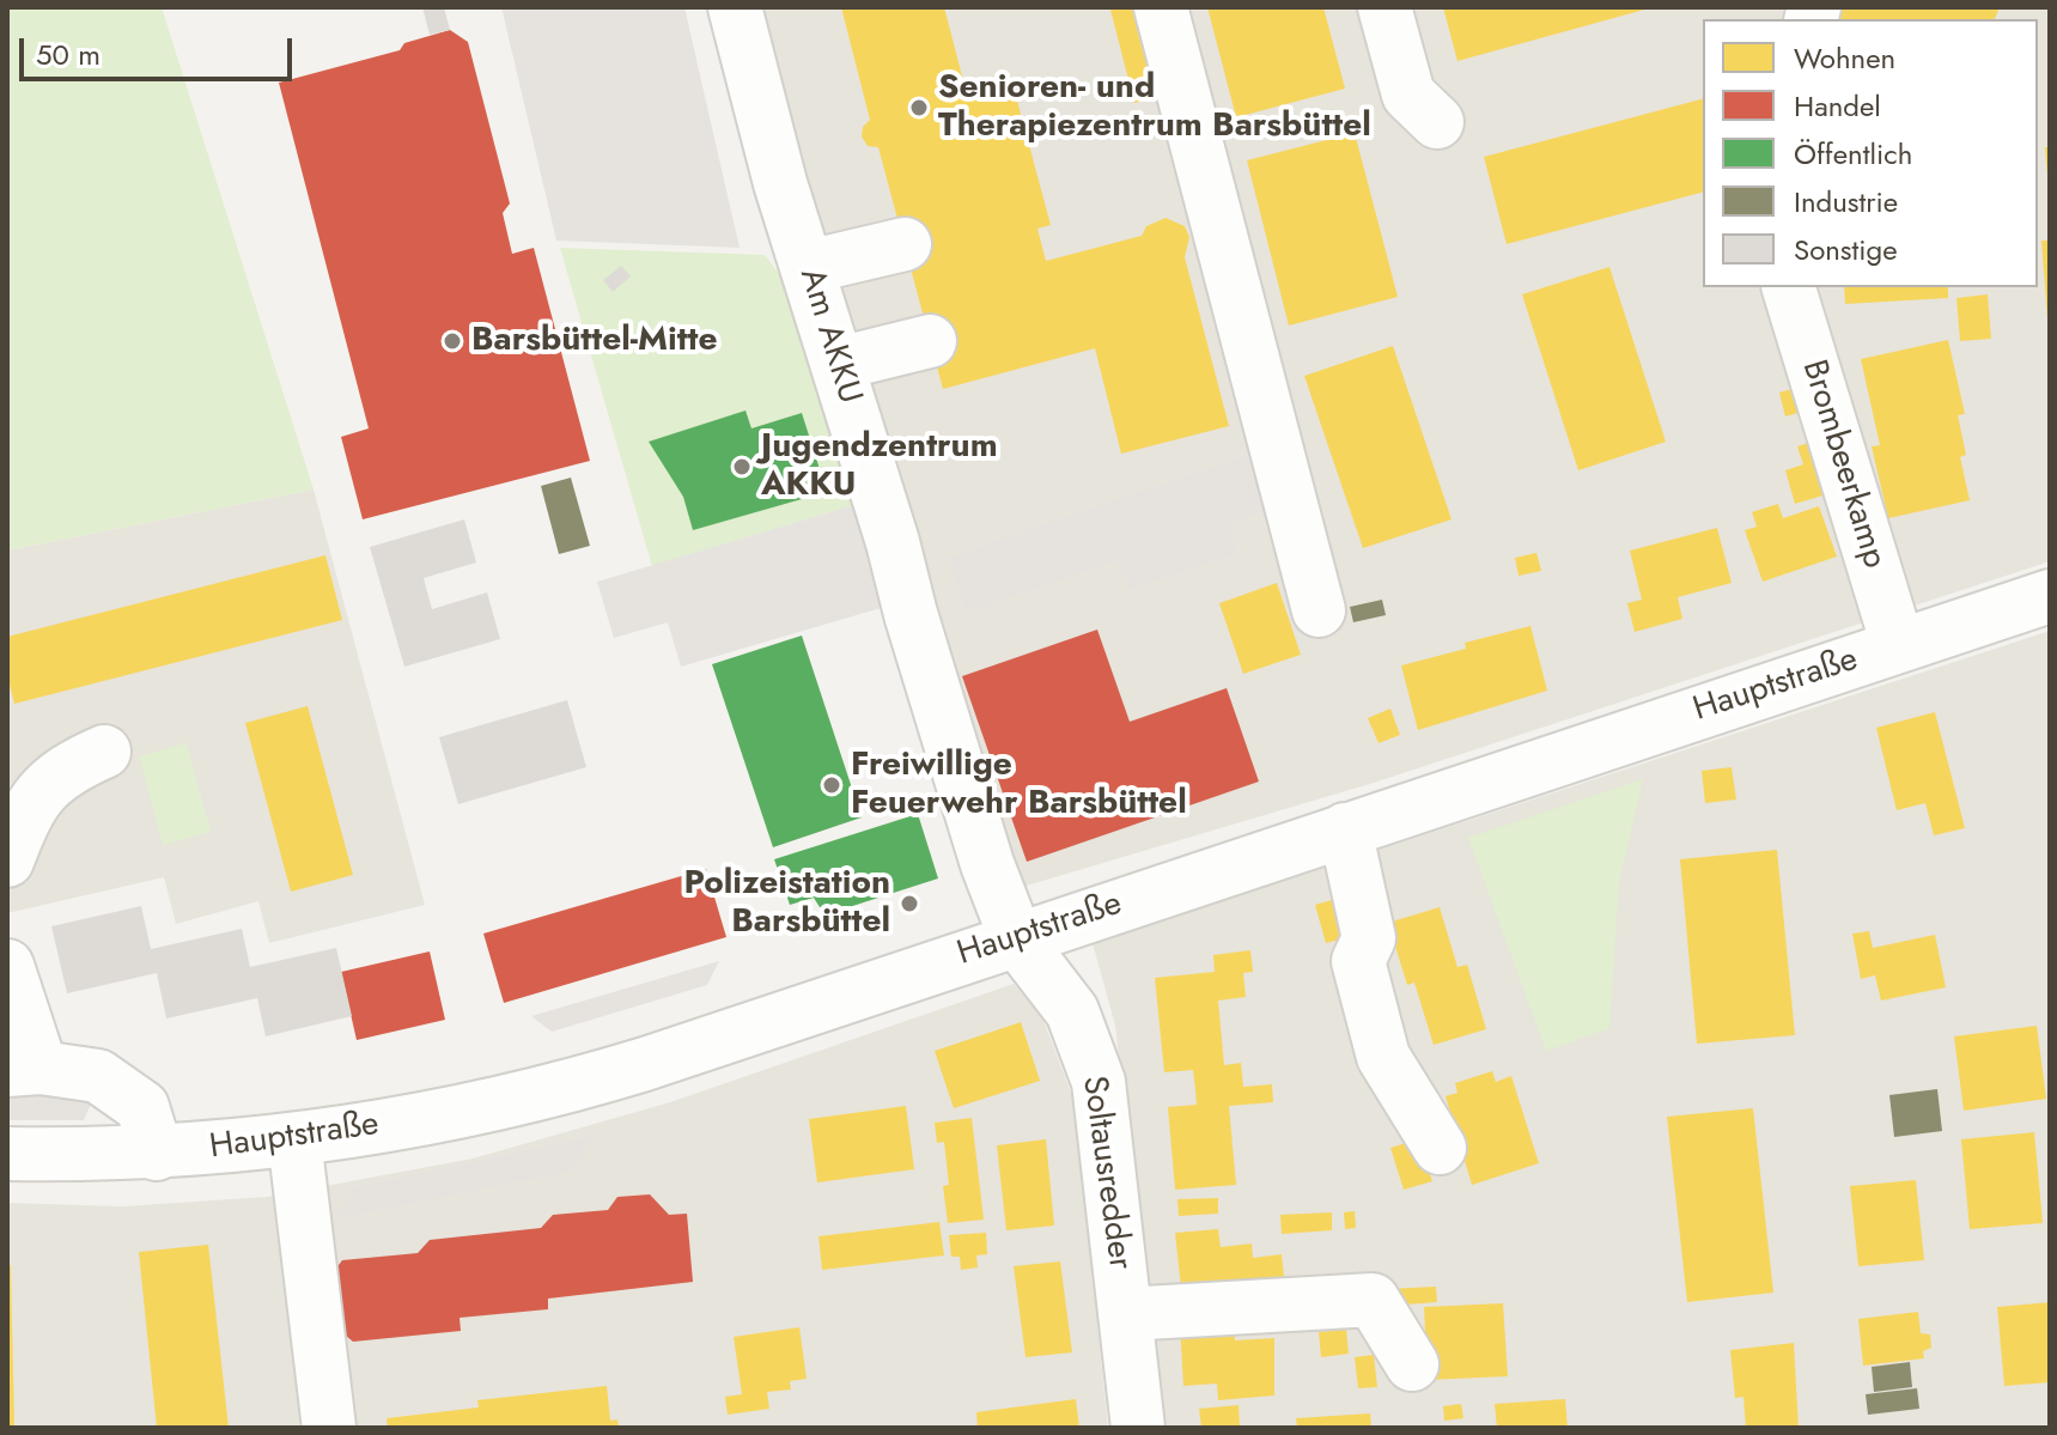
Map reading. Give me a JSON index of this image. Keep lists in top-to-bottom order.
{
  "streets": {
    "street": [
      "Am AKKU",
      "Brombeerkamp",
      "Hauptstraße",
      "Soltausredder"
    ]
  },
  "crossings": [
    ["Am AKKU", "Hauptstraße"],
    ["Am AKKU", "Soltausredder"],
    ["Brombeerkamp", "Hauptstraße"],
    ["Hauptstraße", "Soltausredder"]
  ],
  "places": [
    "Senioren- und Therapiezentrum Barsbüttel",
    "Barsbüttel-Mitte",
    "Jugendzentrum AKKU",
    "Freiwillige Feuerwehr Barsbüttel",
    "Polizeistation Barsbüttel"
  ],
  "legend": [
    "Wohnen",
    "Handel",
    "Öffentlich",
    "Industrie",
    "Sonstige"
  ],
  "scale_bar": "50 m"
}
